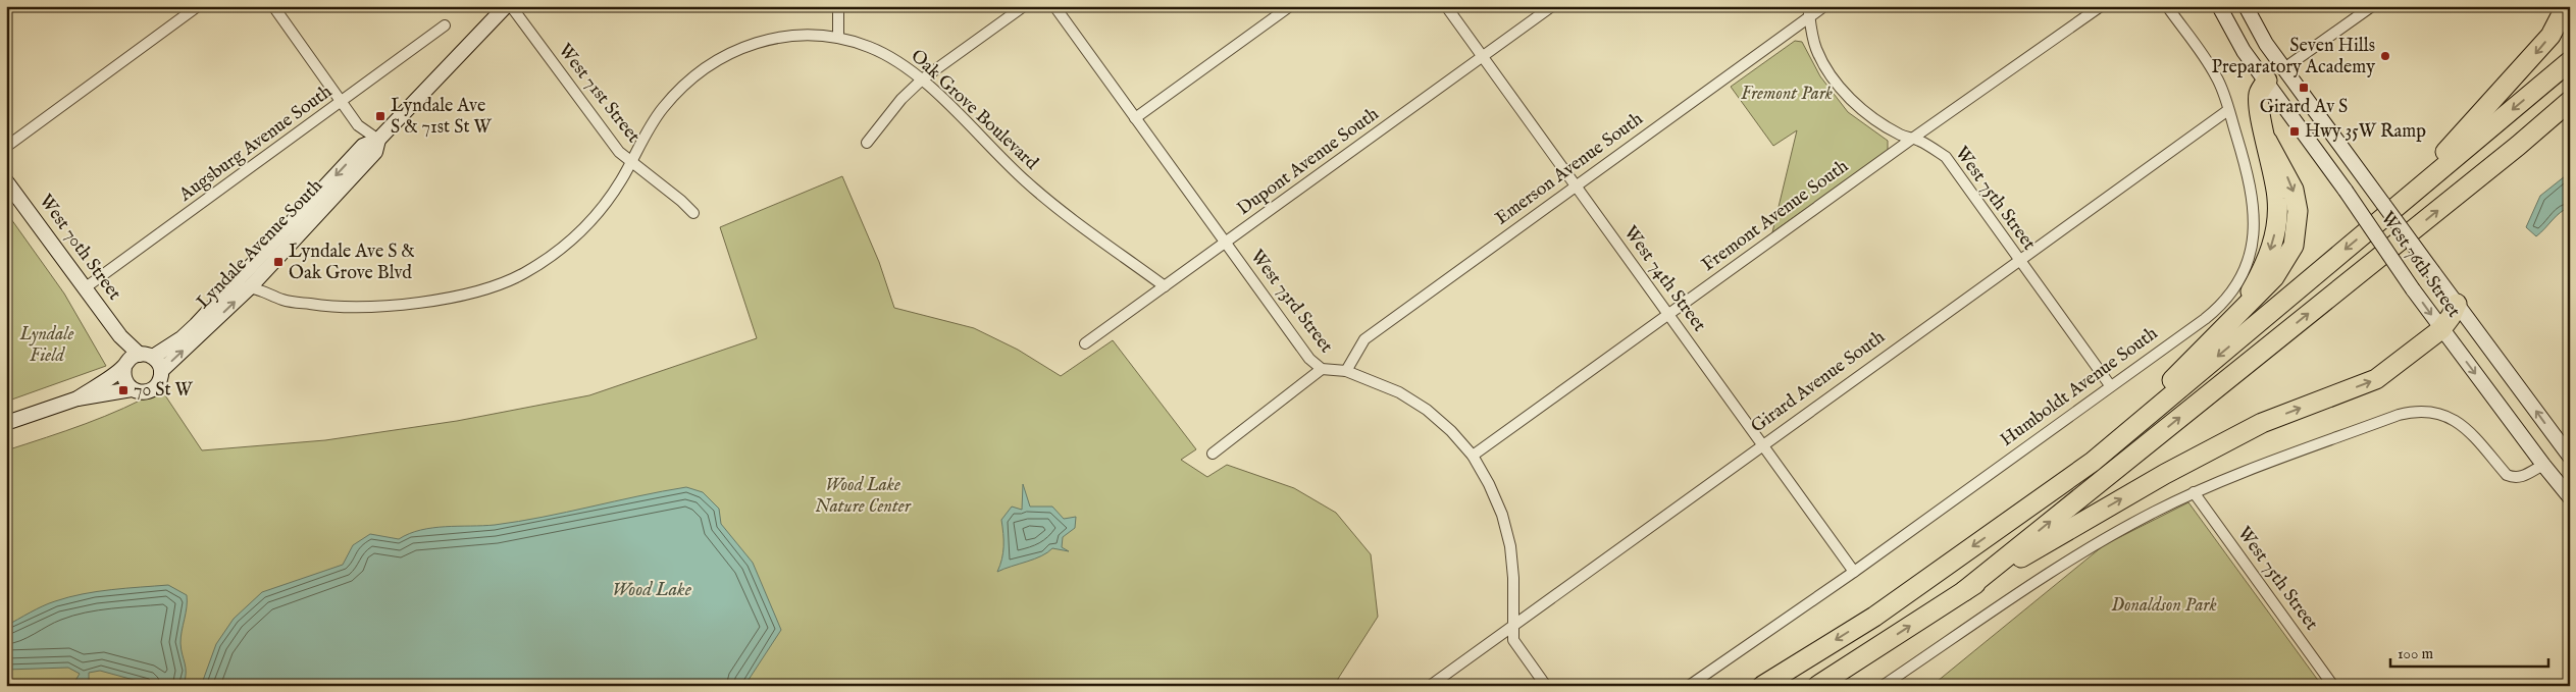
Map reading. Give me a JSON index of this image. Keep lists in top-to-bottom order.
{
  "streets": {
    "street": [
      "West 71st Street",
      "Oak Grove Boulevard",
      "Augsburg Avenue South",
      "Dupont Avenue South",
      "Emerson Avenue South",
      "West 75th Street",
      "Fremont Avenue South",
      "Lyndale Avenue South",
      "West 70th Street",
      "West 76th Street",
      "West 74th Street",
      "West 73rd Street",
      "Girard Avenue South",
      "Humboldt Avenue South"
    ]
  },
  "crossings": [
    ["West 71st Street", "Oak Grove Boulevard"],
    ["Oak Grove Boulevard", "Dupont Avenue South"],
    ["Oak Grove Boulevard", "Lyndale Avenue South"],
    ["Augsburg Avenue South", "West 70th Street"],
    ["Dupont Avenue South", "West 74th Street"],
    ["Dupont Avenue South", "West 73rd Street"],
    ["Emerson Avenue South", "West 75th Street"],
    ["Emerson Avenue South", "West 74th Street"],
    ["Emerson Avenue South", "West 73rd Street"],
    ["West 75th Street", "Fremont Avenue South"],
    ["West 75th Street", "Girard Avenue South"],
    ["West 75th Street", "Humboldt Avenue South"],
    ["Fremont Avenue South", "West 74th Street"],
    ["Fremont Avenue South", "West 73rd Street"],
    ["Lyndale Avenue South", "West 70th Street"],
    ["West 74th Street", "Girard Avenue South"],
    ["West 74th Street", "Humboldt Avenue South"],
    ["West 73rd Street", "Girard Avenue South"],
    ["Girard Avenue South", "Humboldt Avenue South"]
  ],
  "water": ["Wood Lake"],
  "parks": [
    "Fremont Park",
    "Lyndale Field",
    "Wood Lake Nature Center",
    "Donaldson Park"
  ],
  "places": {
    "other": ["Seven Hills Preparatory Academy"],
    "transit": [
      "Girard Av S",
      "Lyndale Ave S & 71st St W",
      "Hwy 35W Ramp",
      "Lyndale Ave S & Oak Grove Blvd",
      "70 St W"
    ]
  },
  "scale_bar": "100 m"
}
